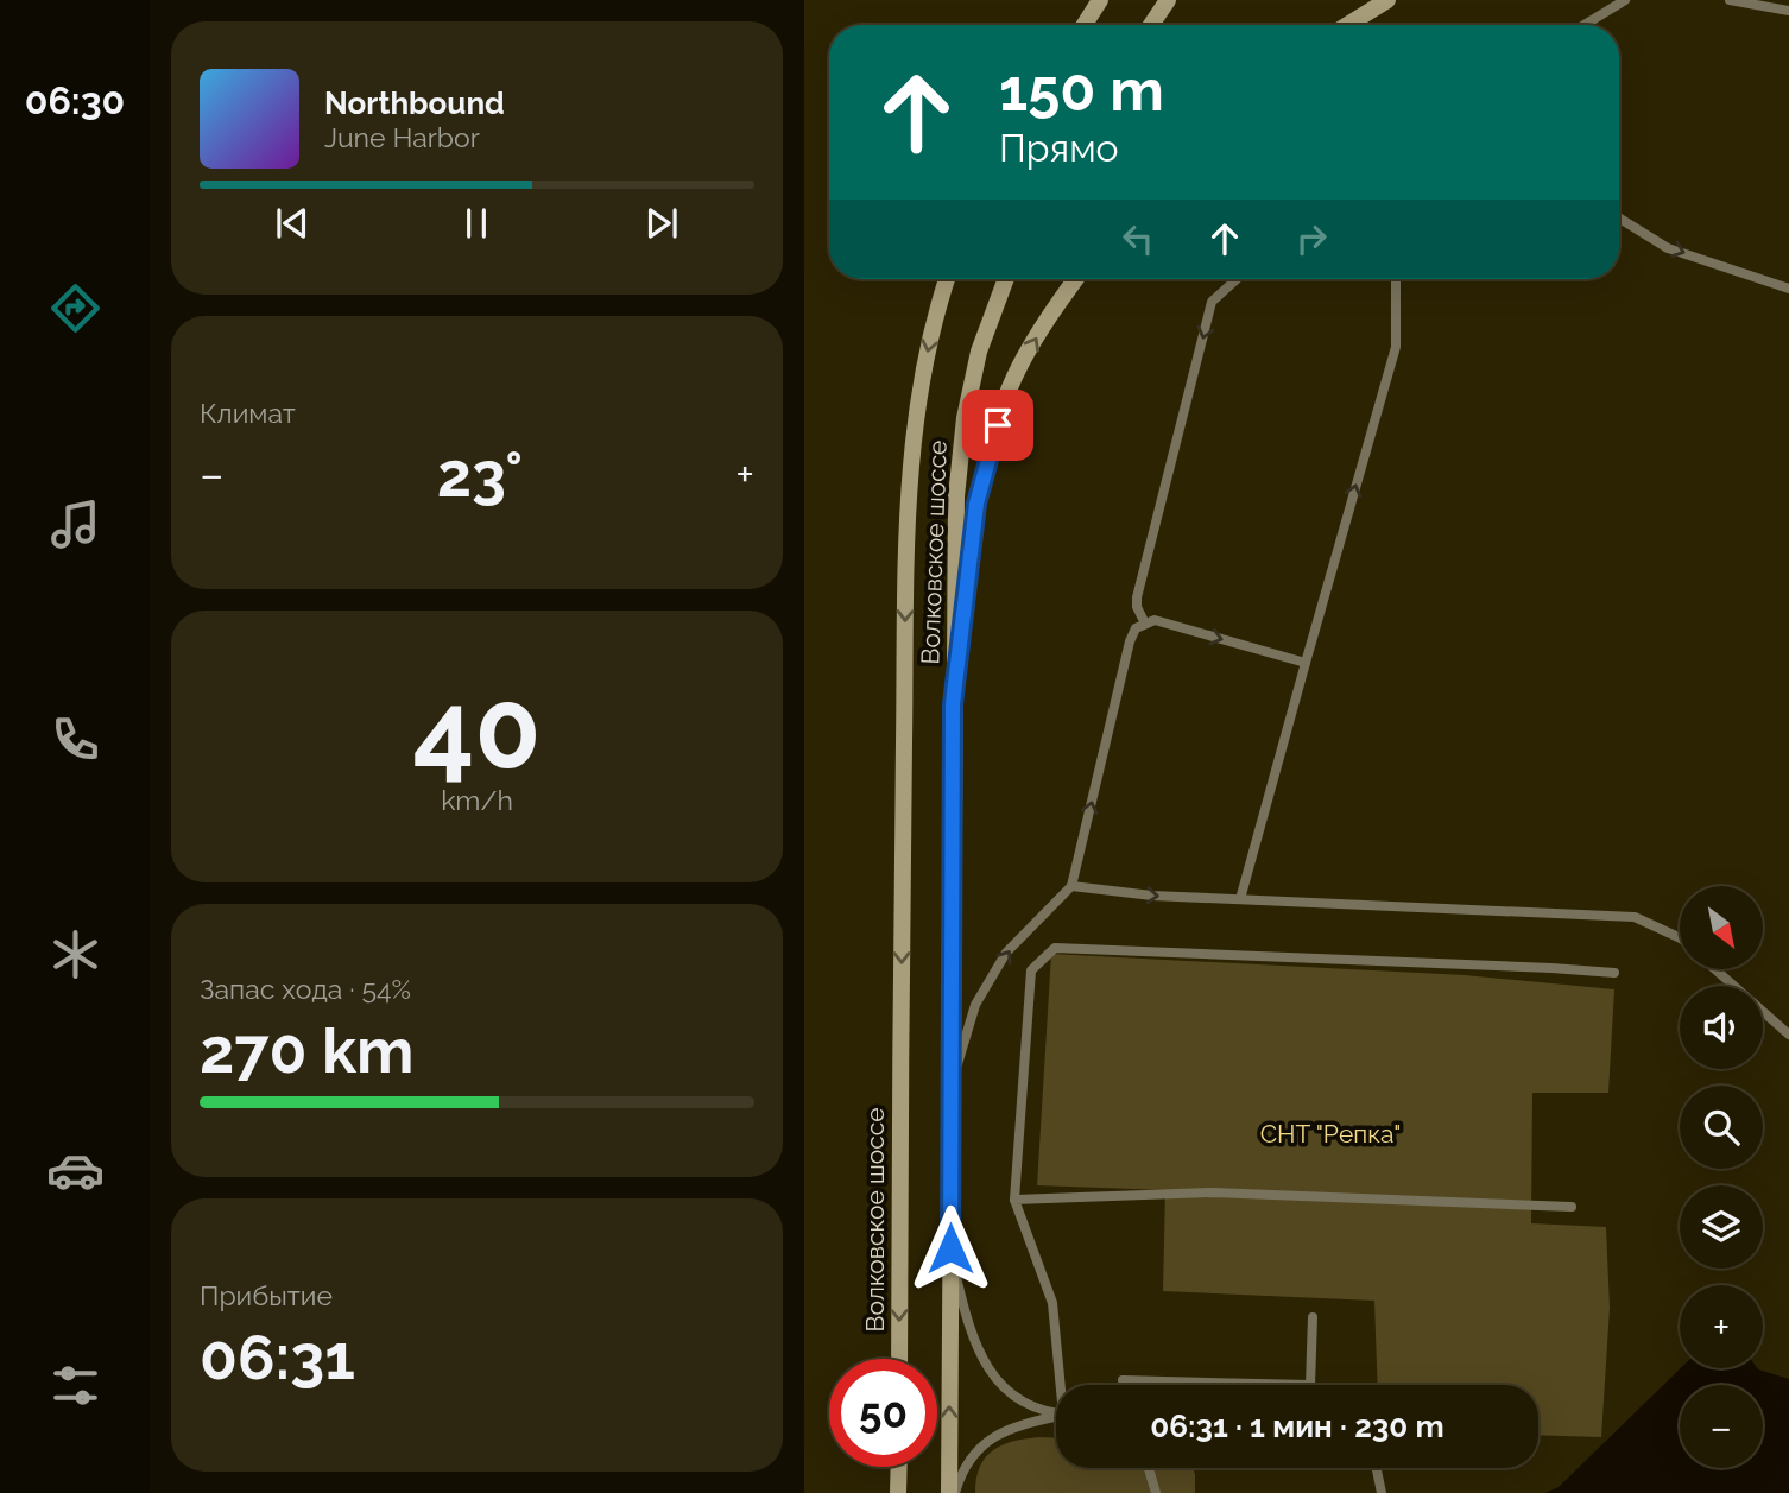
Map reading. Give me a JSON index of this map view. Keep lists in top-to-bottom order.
{
  "streets": {
    "main road": ["Волковское шоссе"]
  },
  "parks": ["СНТ \"Репка\""],
  "north": "bottom right",
  "page": {
    "tabs": "06:30",
    "turn": ["150 m", "Прямо"],
    "song": ["Northbound", "June Harbor"],
    "tile": [
      "Климат",
      ["40", "km/h"],
      ["Запас хода · 54%", "270 km"],
      ["Прибытие", "06:31"]
    ],
    "heat": ["−", "23°", "+"],
    "map_buttons": ["+", "−"],
    "limit": "50",
    "trip": "06:31 · 1 мин · 230 m"
  }
}
